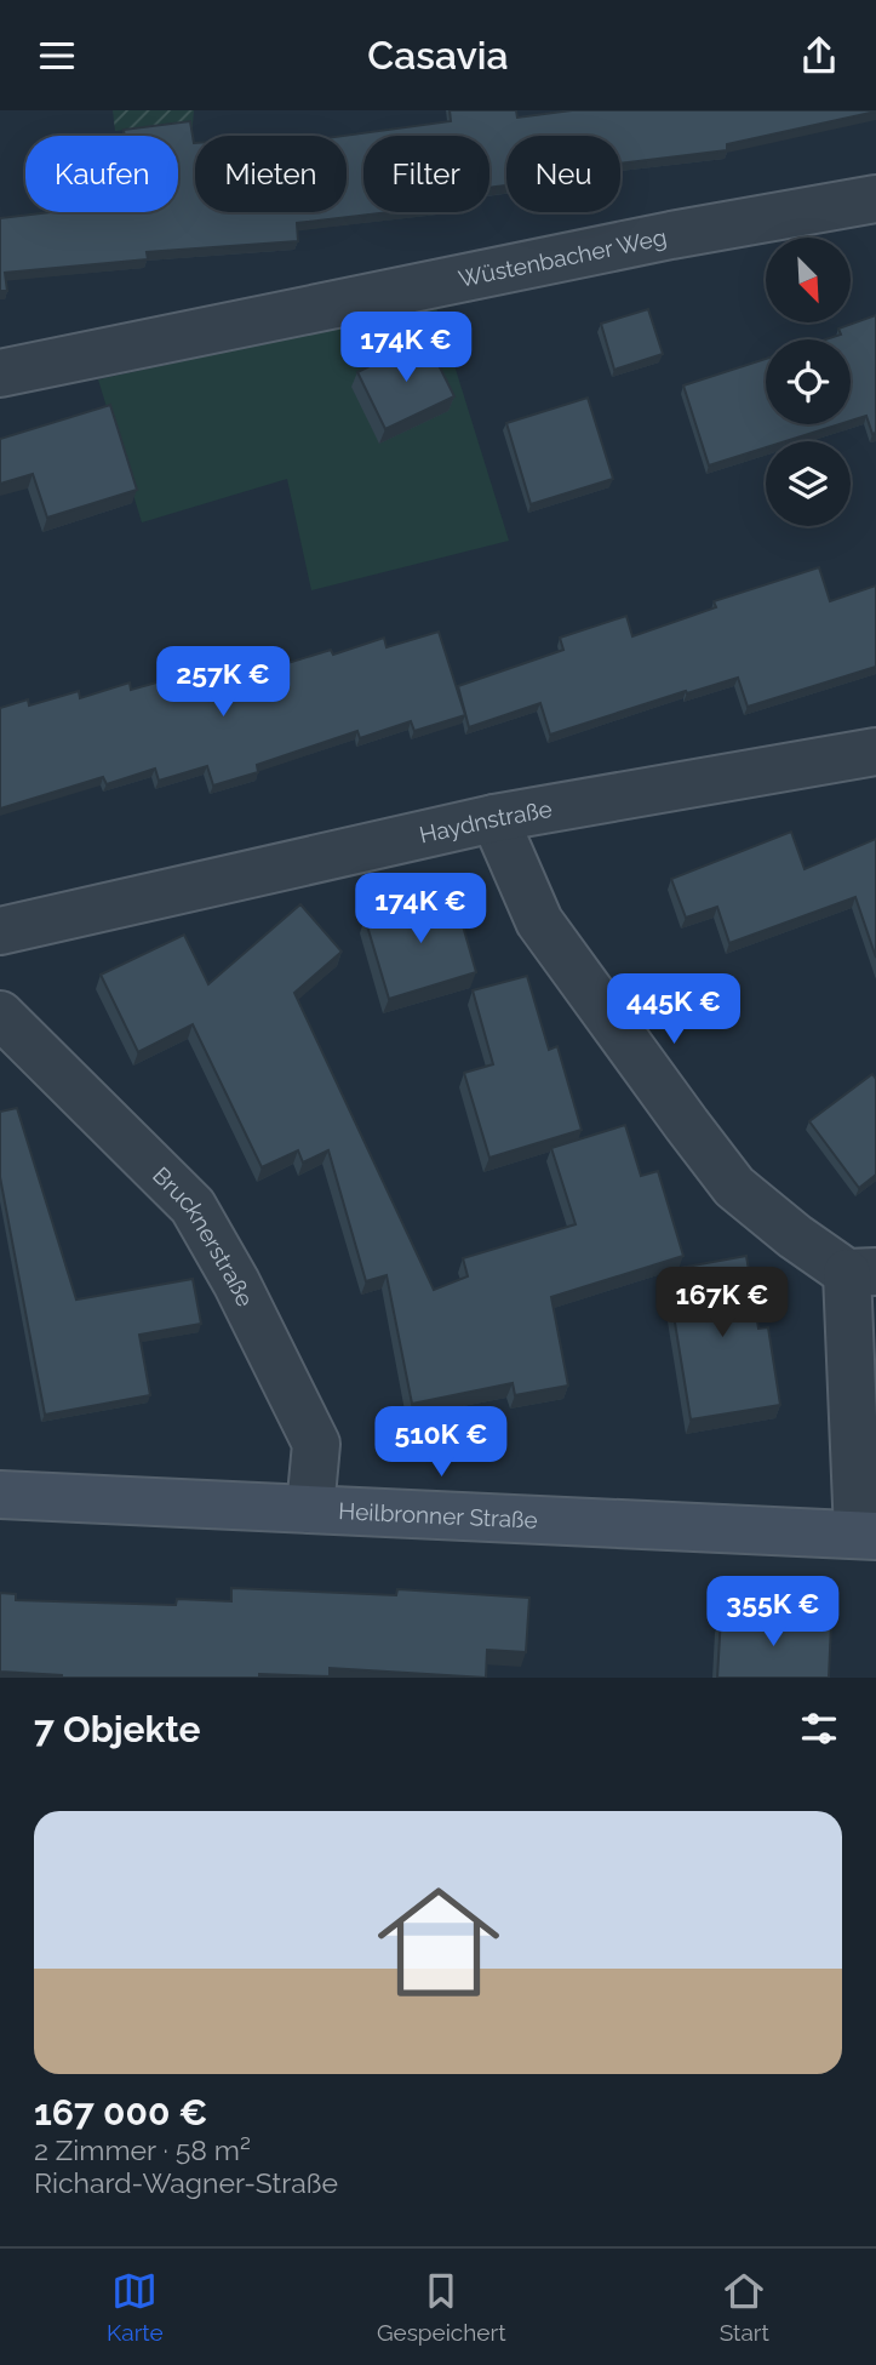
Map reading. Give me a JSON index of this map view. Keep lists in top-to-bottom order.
{
  "streets": {
    "street": [
      "Wüstenbacher Weg",
      "Haydnstraße",
      "Brucknerstraße",
      "Heilbronner Straße"
    ]
  },
  "crossings": [
    ["Brucknerstraße", "Heilbronner Straße"]
  ],
  "north": "bottom right",
  "page": {
    "header": "Casavia",
    "chip": [
      "Kaufen",
      "Mieten",
      "Filter",
      "Neu"
    ],
    "price": [
      "174K €",
      "257K €",
      "174K €",
      "445K €",
      "167K €",
      "510K €",
      "355K €"
    ],
    "heading": "7 Objekte",
    "list": [
      {
        "name": "167 000 €",
        "note": "2 Zimmer · 58 m² · Richard-Wagner-Straße"
      }
    ],
    "tabs": ["Karte", "Gespeichert", "Start"]
  }
}
